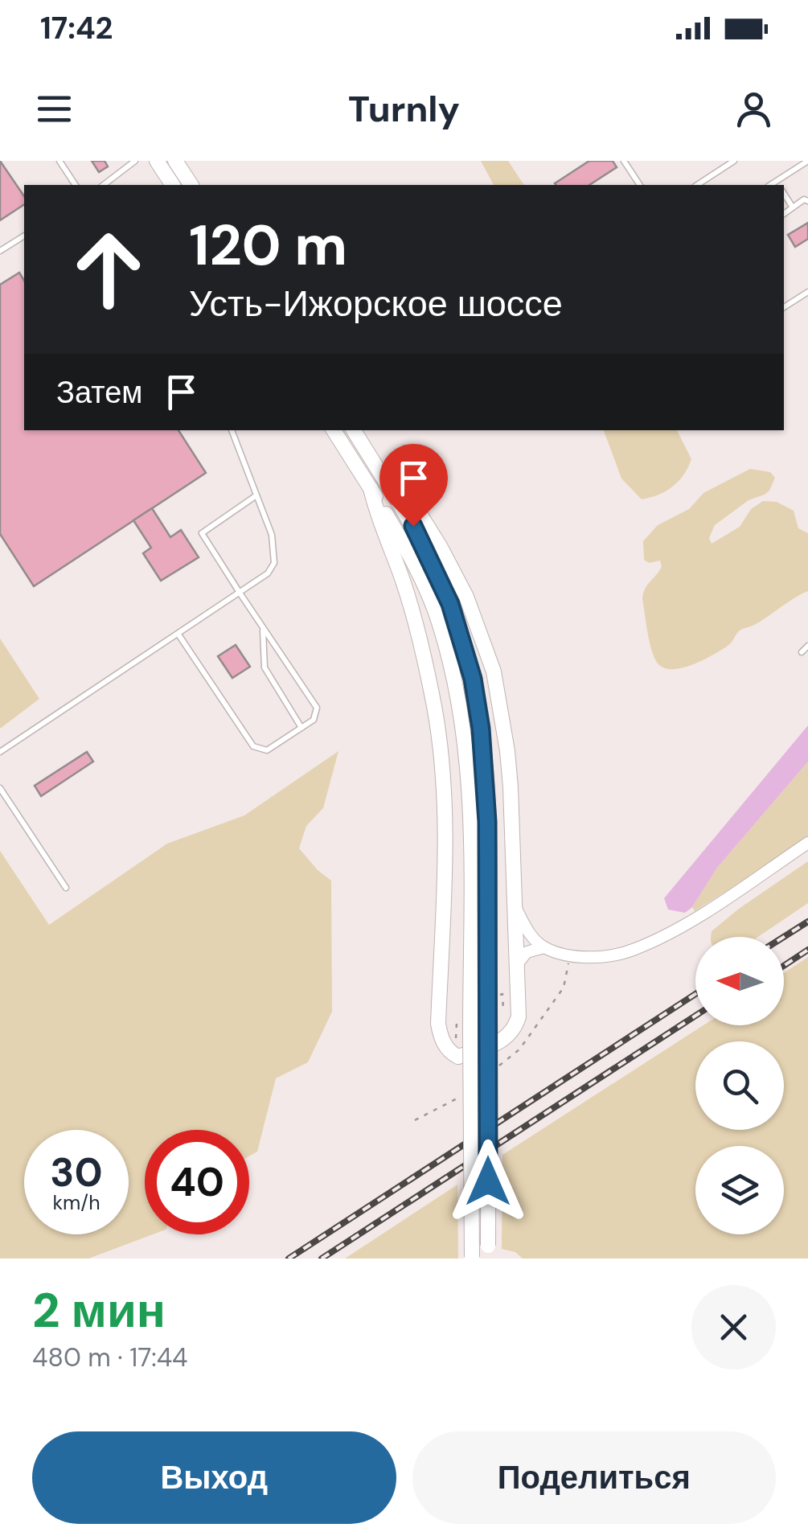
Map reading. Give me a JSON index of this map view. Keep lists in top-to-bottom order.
{
  "north": "left",
  "page": {
    "status": "17:42",
    "header": "Turnly",
    "turn": ["120 m", "Усть-Ижорское шоссе"],
    "then": "Затем",
    "speed": "30 km/h",
    "limit": "40",
    "heading": ["2 мин", "480 m · 17:44"],
    "buttons": ["Выход", "Поделиться"]
  }
}
